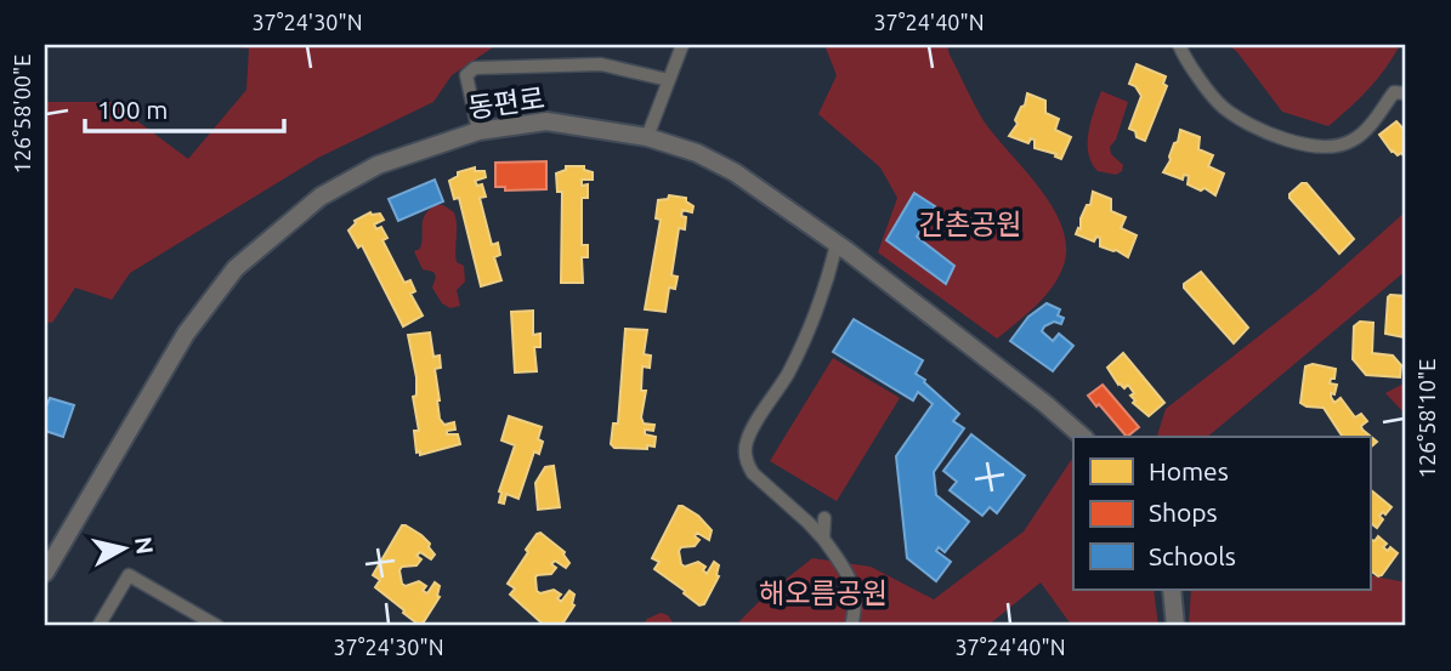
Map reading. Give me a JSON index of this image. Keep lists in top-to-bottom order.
{
  "streets": {
    "street": ["동편로"]
  },
  "parks": ["간촌공원", "해오름공원"],
  "legend": ["Homes", "Shops", "Schools"],
  "scale_bar": "100 m",
  "north": "right",
  "coordinates": [
    "37°24'30\"N",
    "37°24'40\"N",
    "126°58'00\"E",
    "126°58'10\"E"
  ]
}
